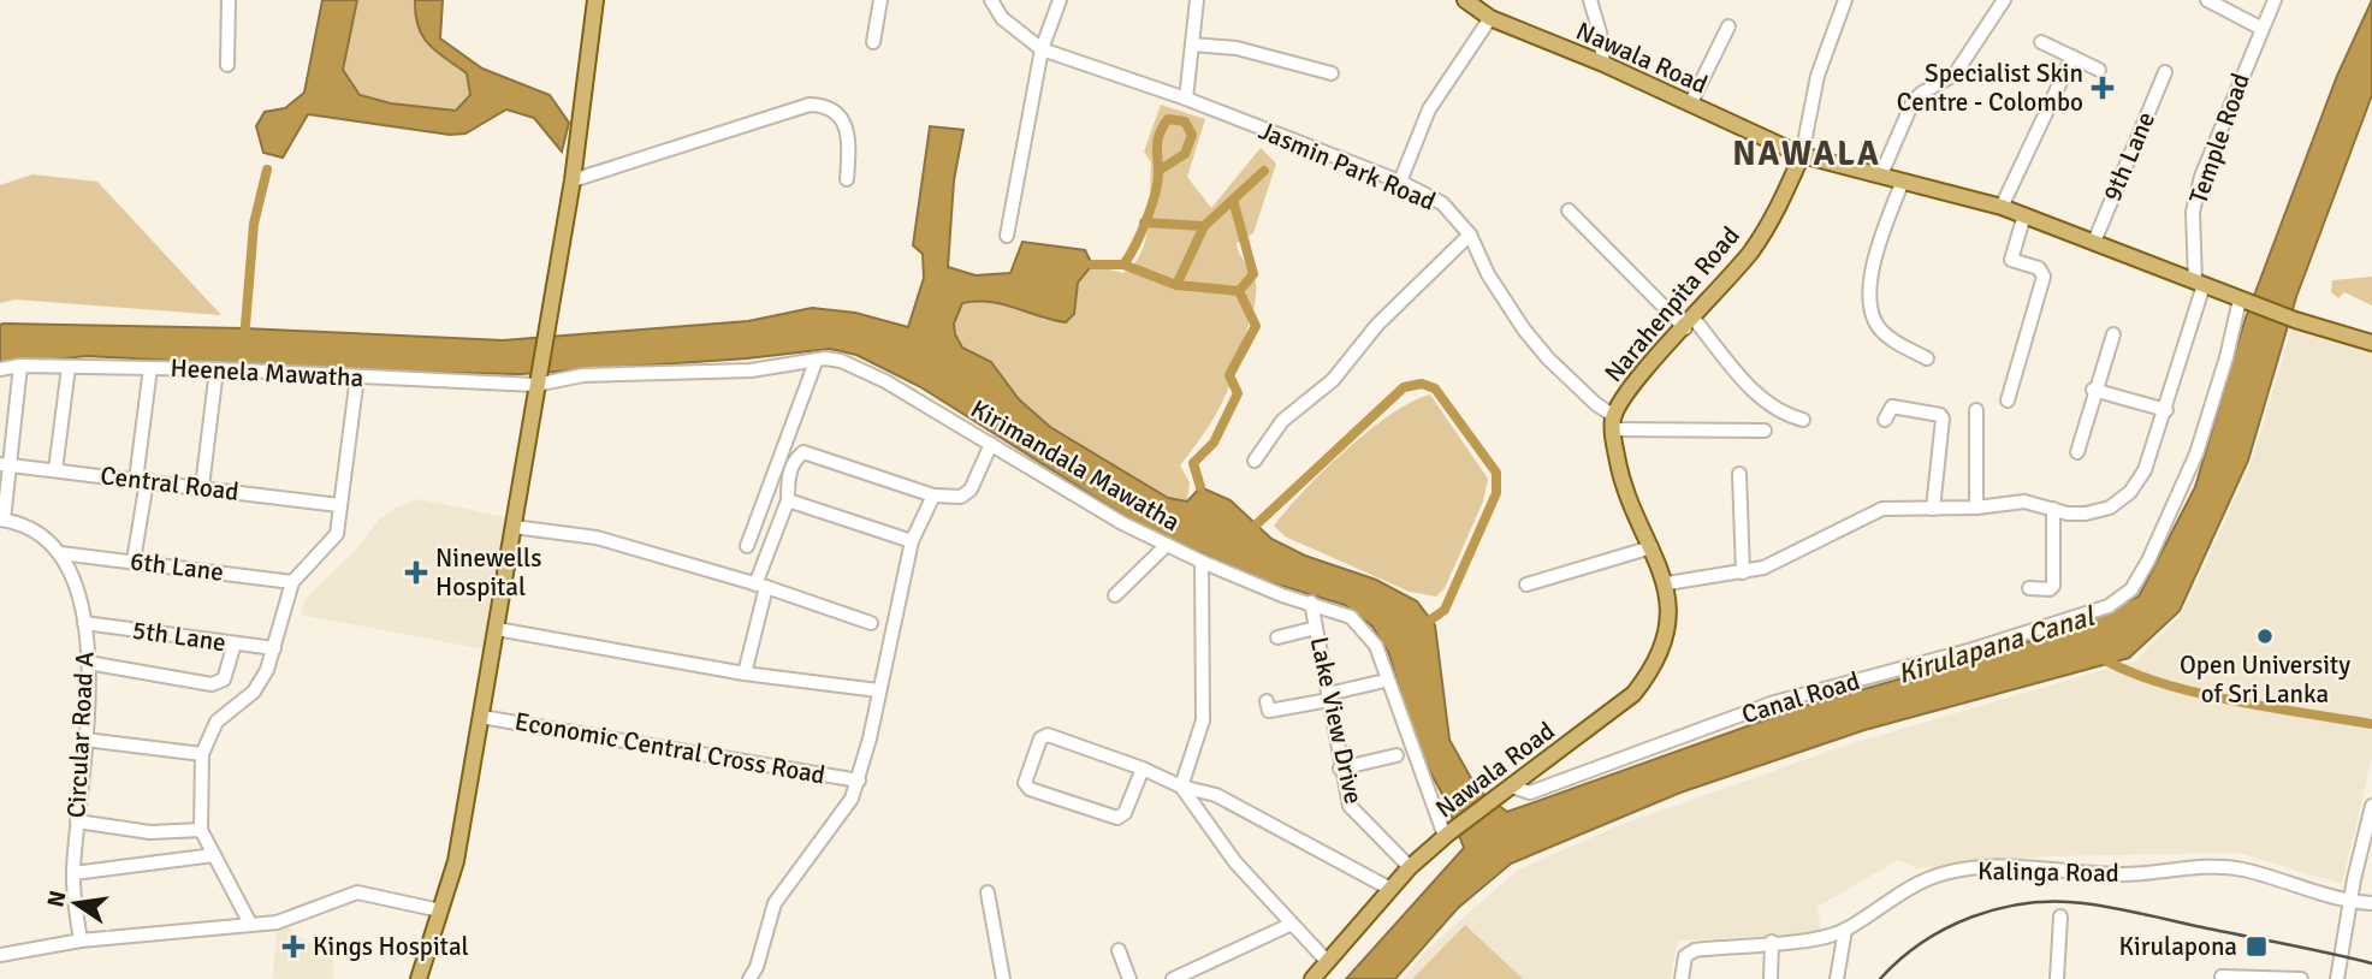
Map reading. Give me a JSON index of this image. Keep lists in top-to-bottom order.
{
  "streets": {
    "main road": ["Nawala Road", "Narahenpita Road"],
    "street": [
      "Temple Road",
      "9th Lane",
      "Jasmin Park Road",
      "Heenela Mawatha",
      "Kirimandala Mawatha",
      "Central Road",
      "6th Lane",
      "5th Lane",
      "Canal Road",
      "Lake View Drive",
      "Circular Road A",
      "Economic Central Cross Road",
      "Kalinga Road"
    ]
  },
  "crossings": [
    ["Nawala Road", "Temple Road"],
    ["Nawala Road", "9th Lane"],
    ["Nawala Road", "Narahenpita Road"],
    ["Nawala Road", "Kirimandala Mawatha"],
    ["Nawala Road", "Canal Road"],
    ["Nawala Road", "Lake View Drive"],
    ["Jasmin Park Road", "Narahenpita Road"],
    ["Heenela Mawatha", "Kirimandala Mawatha"],
    ["Kirimandala Mawatha", "Lake View Drive"],
    ["6th Lane", "Circular Road A"],
    ["5th Lane", "Circular Road A"]
  ],
  "districts": ["NAWALA"],
  "water": ["Kirulapana Canal"],
  "places": {
    "health": ["Specialist Skin Centre - Colombo", "Ninewells Hospital", "Kings Hospital"],
    "other": ["Open University of Sri Lanka"],
    "transit": ["Kirulapona"]
  },
  "north": "left"
}
